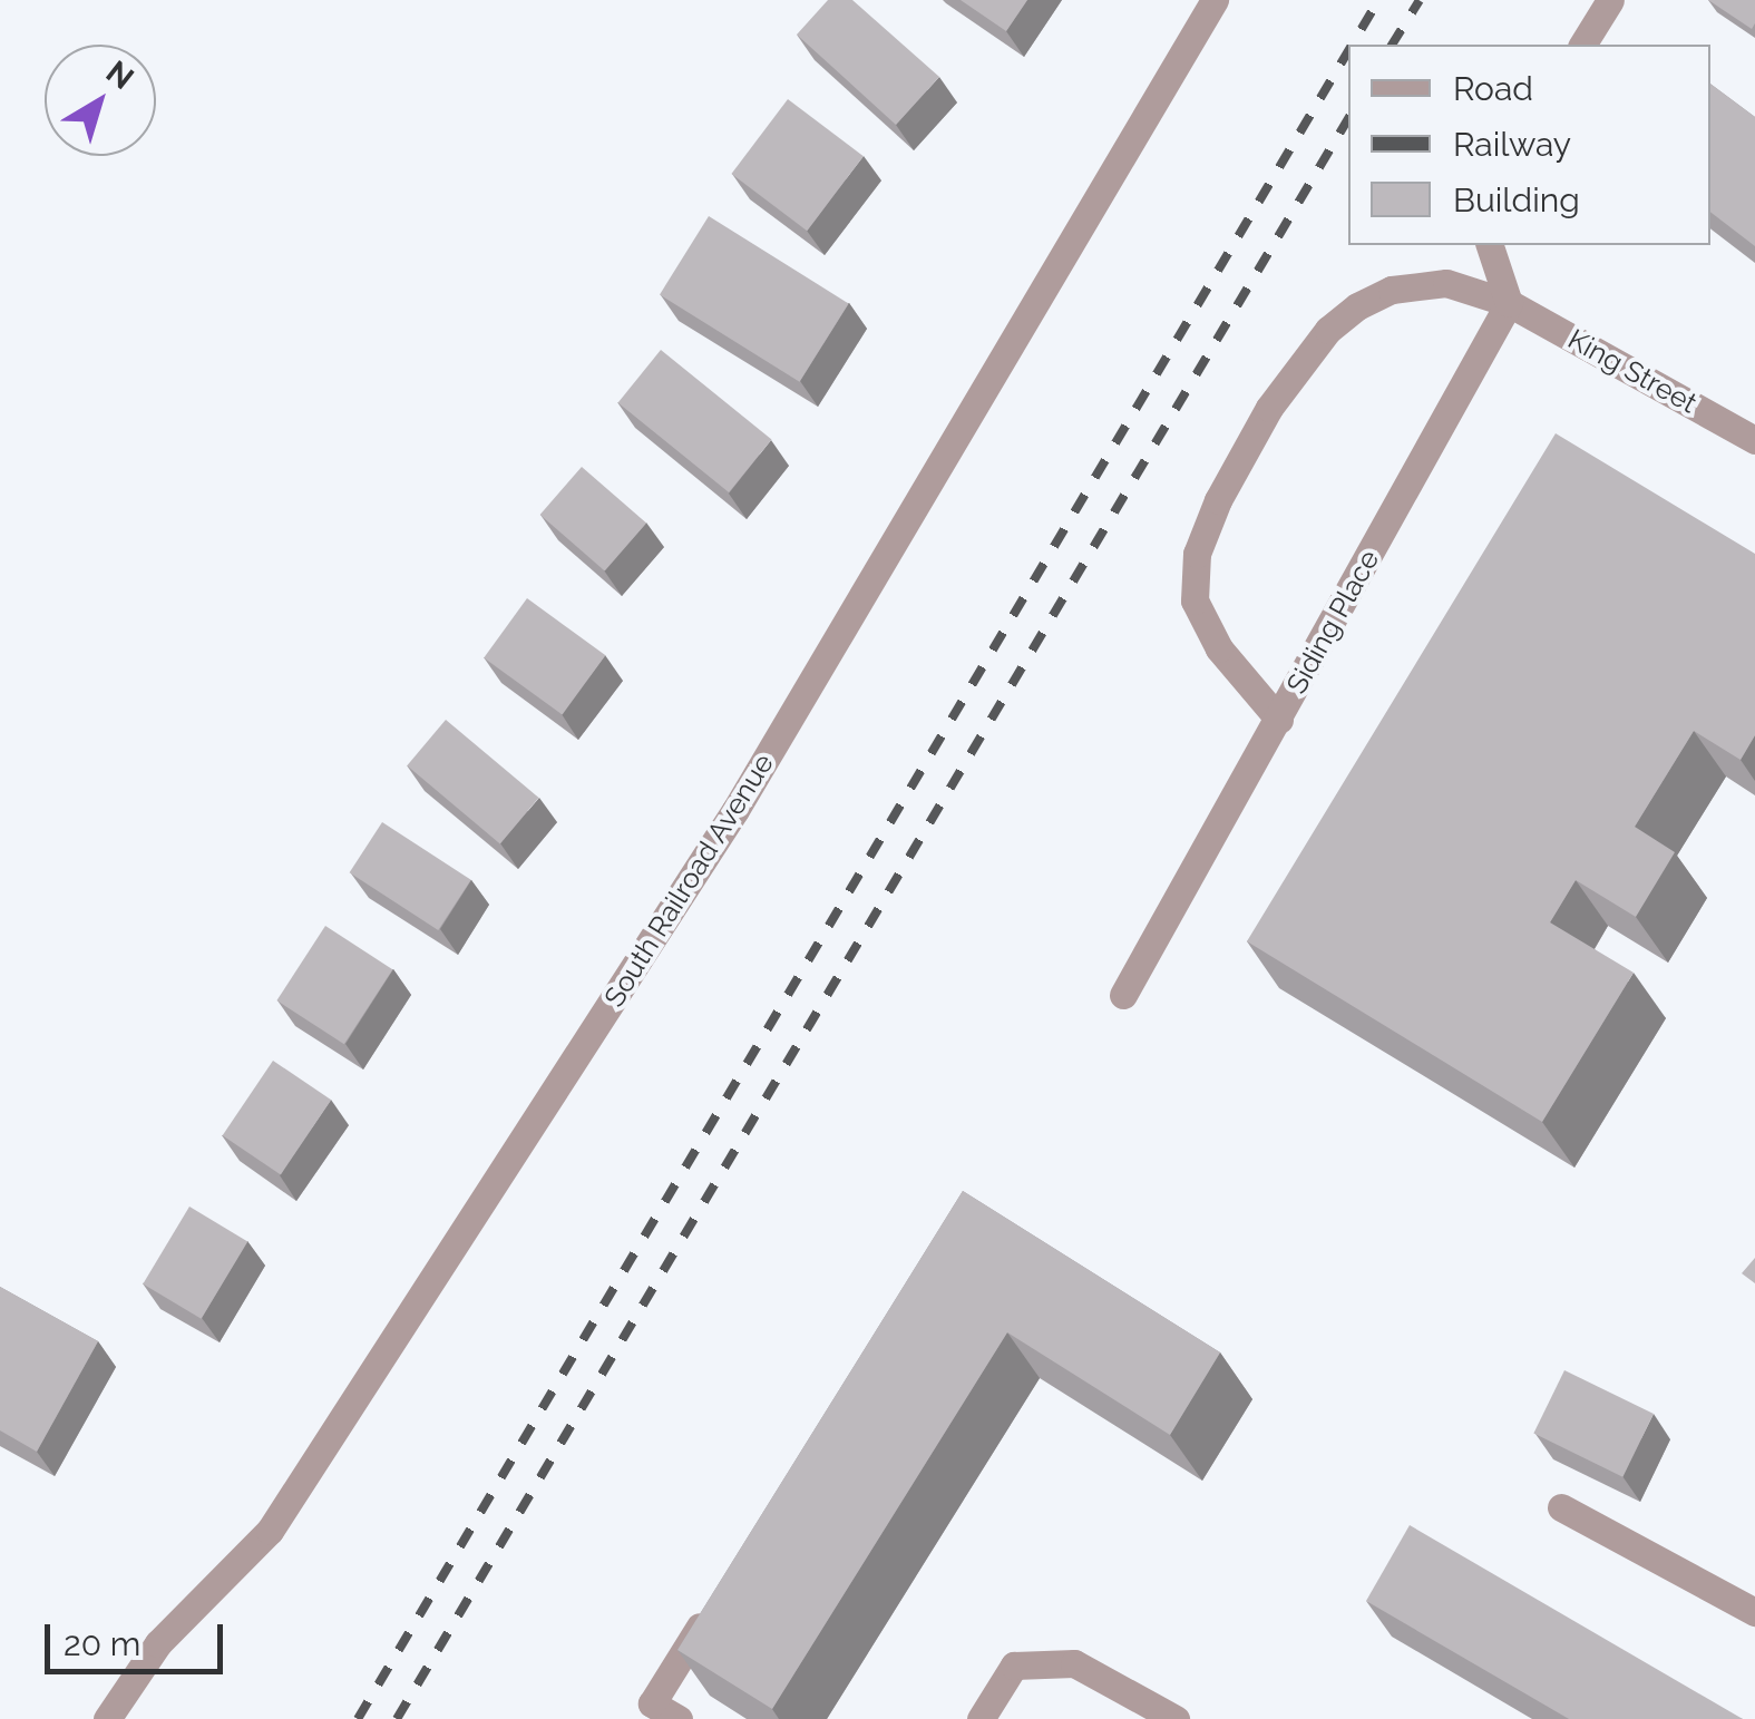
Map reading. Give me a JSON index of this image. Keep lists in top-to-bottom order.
{
  "streets": {
    "street": ["King Street", "Siding Place", "South Railroad Avenue"]
  },
  "crossings": [
    ["King Street", "Siding Place"]
  ],
  "legend": ["Road", "Railway", "Building"],
  "scale_bar": "20 m",
  "north": "top right"
}
